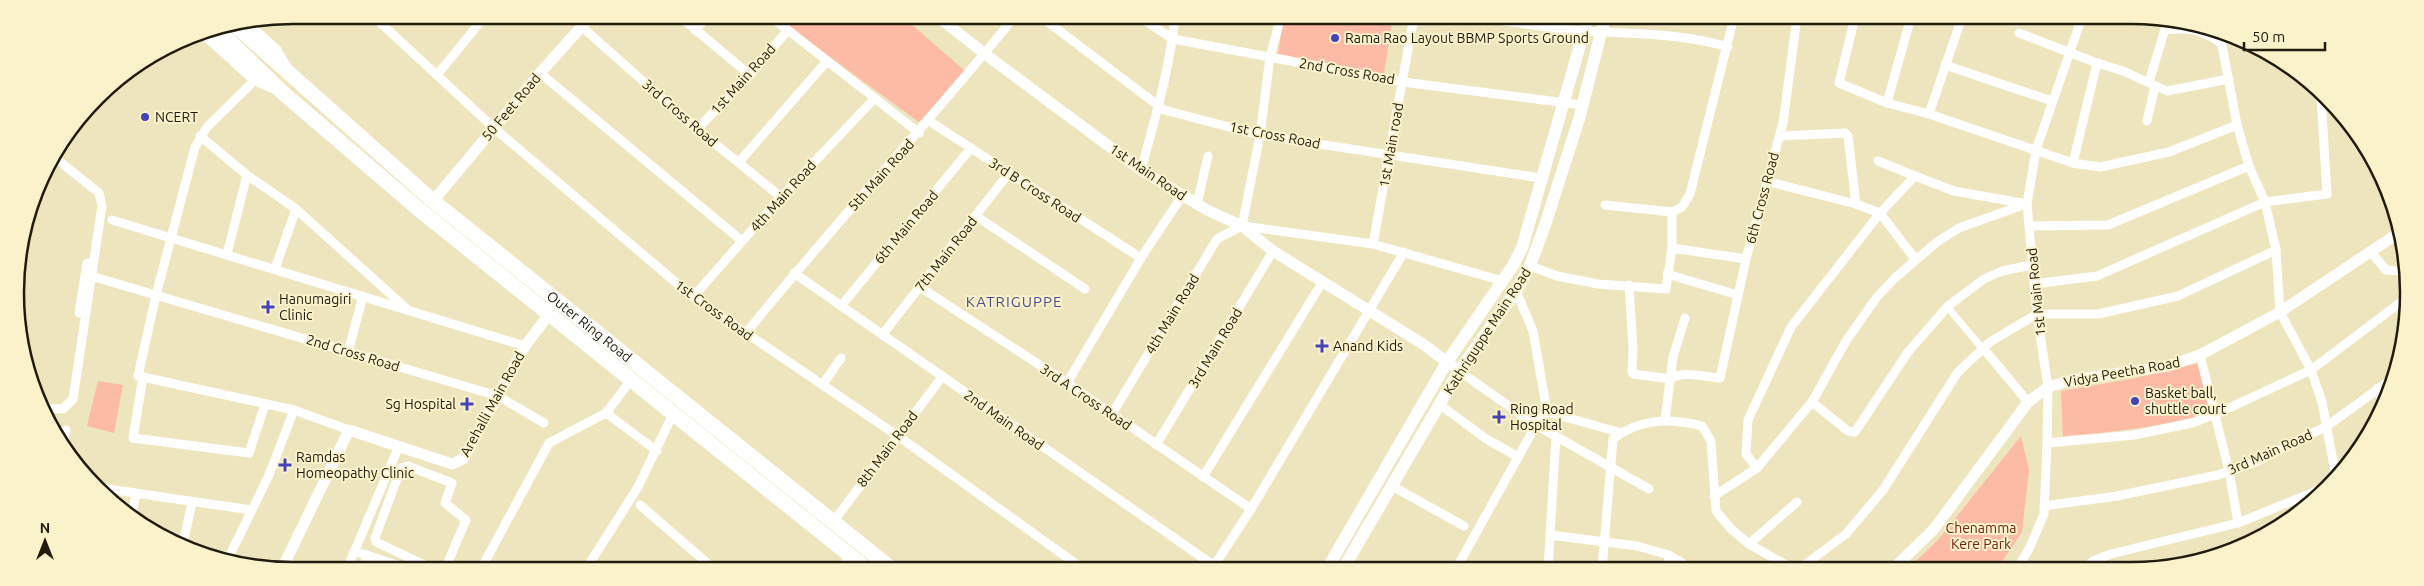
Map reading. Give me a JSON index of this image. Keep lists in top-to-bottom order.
{
  "streets": {
    "highway": ["Outer Ring Road"],
    "main road": ["Kathriguppe Main Road"],
    "street": [
      "2nd Cross Road",
      "1st Main Road",
      "50 Feet Road",
      "3rd Cross Road",
      "1st Cross Road",
      "1st Main road",
      "5th Main Road",
      "3rd B Cross Road",
      "4th Main Road",
      "6th Cross Road",
      "6th Main Road",
      "7th Main Road",
      "3rd Main Road",
      "Vidya Peetha Road",
      "3rd A Cross Road",
      "Arehalli Main Road",
      "2nd Main Road",
      "8th Main Road"
    ]
  },
  "crossings": [
    ["2nd Cross Road", "1st Main road"],
    ["2nd Cross Road", "Kathriguppe Main Road"],
    ["2nd Cross Road", "Arehalli Main Road"],
    ["1st Main Road", "3rd Cross Road"],
    ["1st Main Road", "5th Main Road"],
    ["1st Main Road", "4th Main Road"],
    ["1st Main Road", "Kathriguppe Main Road"],
    ["1st Main Road", "3rd Main Road"],
    ["1st Main Road", "Vidya Peetha Road"],
    ["50 Feet Road", "3rd Cross Road"],
    ["50 Feet Road", "1st Cross Road"],
    ["50 Feet Road", "Outer Ring Road"],
    ["3rd Cross Road", "4th Main Road"],
    ["1st Cross Road", "1st Main road"],
    ["1st Cross Road", "5th Main Road"],
    ["1st Cross Road", "4th Main Road"],
    ["1st Cross Road", "Kathriguppe Main Road"],
    ["1st Cross Road", "8th Main Road"],
    ["5th Main Road", "3rd B Cross Road"],
    ["5th Main Road", "2nd Main Road"],
    ["3rd B Cross Road", "6th Main Road"],
    ["3rd B Cross Road", "7th Main Road"],
    ["4th Main Road", "3rd A Cross Road"],
    ["6th Main Road", "2nd Main Road"],
    ["7th Main Road", "3rd A Cross Road"],
    ["7th Main Road", "2nd Main Road"],
    ["Outer Ring Road", "Arehalli Main Road"],
    ["Outer Ring Road", "8th Main Road"],
    ["3rd Main Road", "3rd A Cross Road"],
    ["2nd Main Road", "8th Main Road"]
  ],
  "districts": ["KATRIGUPPE"],
  "parks": ["Chenamma Kere Park"],
  "places": {
    "other": ["Rama Rao Layout BBMP Sports Ground", "NCERT", "Basket ball, shuttle court"],
    "health": [
      "Hanumagiri Clinic",
      "Anand Kids",
      "Sg Hospital",
      "Ring Road Hospital",
      "Ramdas Homeopathy Clinic"
    ]
  },
  "scale_bar": "50 m",
  "north": "top"
}
